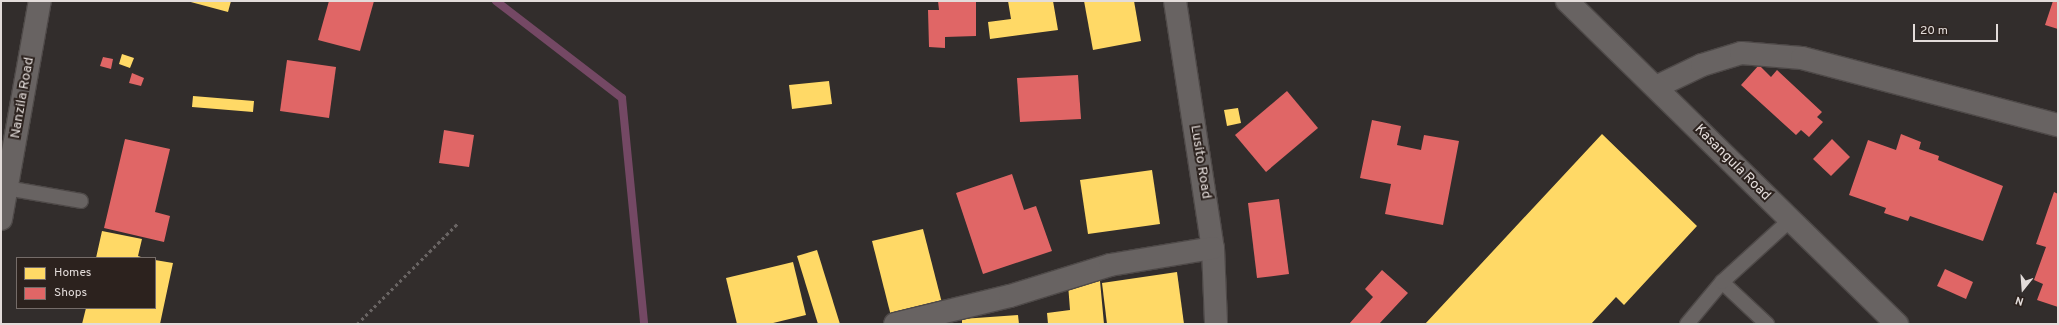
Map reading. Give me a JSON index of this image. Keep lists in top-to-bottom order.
{
  "streets": {
    "street": ["Nanzila Road", "Lusito Road", "Kasangula Road"]
  },
  "legend": ["Homes", "Shops"],
  "scale_bar": "20 m",
  "north": "bottom"
}
